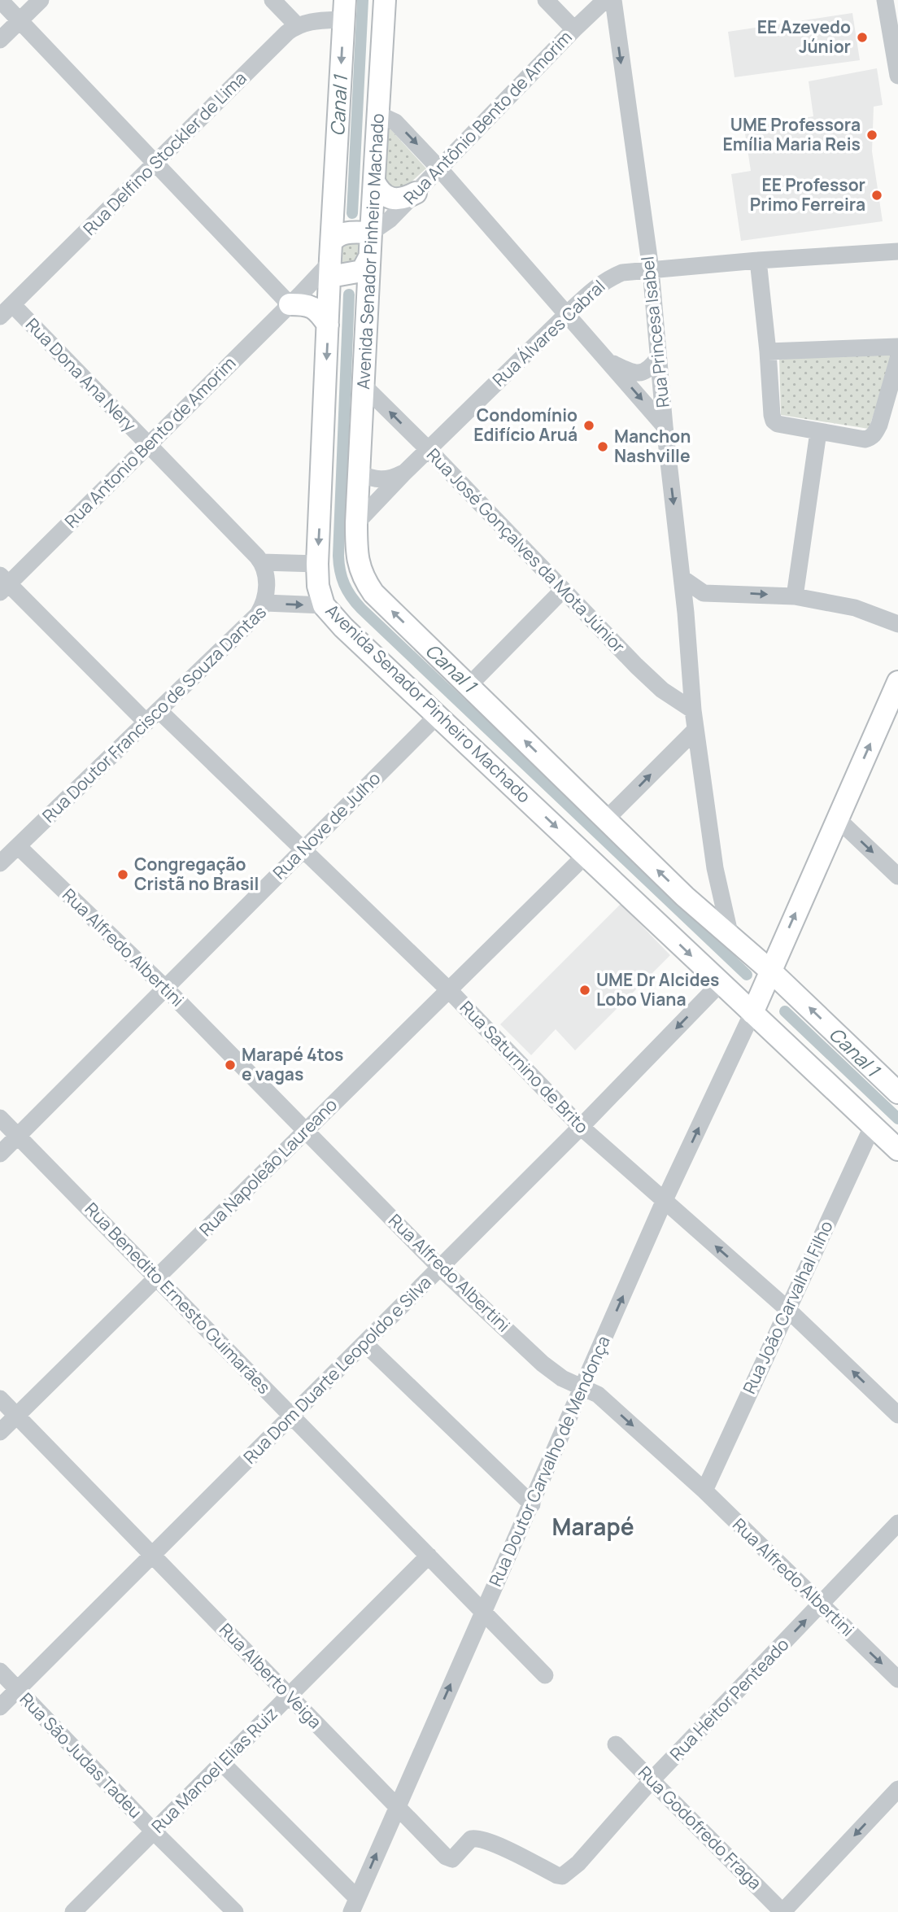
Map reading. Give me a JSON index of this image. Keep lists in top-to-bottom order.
{
  "streets": {
    "main road": ["Avenida Senador Pinheiro Machado"],
    "street": [
      "Rua Antônio Bento de Amorim",
      "Rua Delfino Stockler de Lima",
      "Rua Princesa Isabel",
      "Rua Álvares Cabral",
      "Rua Dona Ana Nery",
      "Rua Antonio Bento de Amorim",
      "Rua José Gonçalves da Mota Júnior",
      "Rua Doutor Francisco de Souza Dantas",
      "Rua Nove de Julho",
      "Rua Alfredo Albertini",
      "Rua Saturnino de Brito",
      "Rua Napoleão Laureano",
      "Rua Benedito Ernesto Guimarães",
      "Rua João Carvalhal Filho",
      "Rua Dom Duarte Leopoldo e Silva",
      "Rua Doutor Carvalho de Mendonça",
      "Rua Alberto Veiga",
      "Rua Heitor Penteado",
      "Rua São Judas Tadeu",
      "Rua Manoel Elias Ruiz",
      "Rua Godofredo Fraga"
    ]
  },
  "crossings": [
    ["Rua Antônio Bento de Amorim", "Avenida Senador Pinheiro Machado"],
    ["Rua Antônio Bento de Amorim", "Rua Princesa Isabel"],
    ["Rua Delfino Stockler de Lima", "Rua Dona Ana Nery"],
    ["Avenida Senador Pinheiro Machado", "Rua Princesa Isabel"],
    ["Avenida Senador Pinheiro Machado", "Rua Álvares Cabral"],
    ["Avenida Senador Pinheiro Machado", "Rua Antonio Bento de Amorim"],
    ["Avenida Senador Pinheiro Machado", "Rua José Gonçalves da Mota Júnior"],
    ["Avenida Senador Pinheiro Machado", "Rua Doutor Francisco de Souza Dantas"],
    ["Avenida Senador Pinheiro Machado", "Rua Nove de Julho"],
    ["Avenida Senador Pinheiro Machado", "Rua Napoleão Laureano"],
    ["Avenida Senador Pinheiro Machado", "Rua João Carvalhal Filho"],
    ["Avenida Senador Pinheiro Machado", "Rua Dom Duarte Leopoldo e Silva"],
    ["Avenida Senador Pinheiro Machado", "Rua Doutor Carvalho de Mendonça"],
    ["Rua Princesa Isabel", "Rua Álvares Cabral"],
    ["Rua Princesa Isabel", "Rua José Gonçalves da Mota Júnior"],
    ["Rua Álvares Cabral", "Rua José Gonçalves da Mota Júnior"],
    ["Rua Dona Ana Nery", "Rua Antonio Bento de Amorim"],
    ["Rua Doutor Francisco de Souza Dantas", "Rua Alfredo Albertini"],
    ["Rua Doutor Francisco de Souza Dantas", "Rua Saturnino de Brito"],
    ["Rua Nove de Julho", "Rua Alfredo Albertini"],
    ["Rua Nove de Julho", "Rua Saturnino de Brito"],
    ["Rua Nove de Julho", "Rua Benedito Ernesto Guimarães"],
    ["Rua Alfredo Albertini", "Rua Napoleão Laureano"],
    ["Rua Alfredo Albertini", "Rua João Carvalhal Filho"],
    ["Rua Alfredo Albertini", "Rua Dom Duarte Leopoldo e Silva"],
    ["Rua Alfredo Albertini", "Rua Doutor Carvalho de Mendonça"],
    ["Rua Alfredo Albertini", "Rua Heitor Penteado"],
    ["Rua Saturnino de Brito", "Rua Napoleão Laureano"],
    ["Rua Saturnino de Brito", "Rua João Carvalhal Filho"],
    ["Rua Saturnino de Brito", "Rua Dom Duarte Leopoldo e Silva"],
    ["Rua Saturnino de Brito", "Rua Doutor Carvalho de Mendonça"],
    ["Rua Napoleão Laureano", "Rua Benedito Ernesto Guimarães"],
    ["Rua Napoleão Laureano", "Rua Alberto Veiga"],
    ["Rua Benedito Ernesto Guimarães", "Rua Dom Duarte Leopoldo e Silva"],
    ["Rua Benedito Ernesto Guimarães", "Rua Doutor Carvalho de Mendonça"],
    ["Rua Benedito Ernesto Guimarães", "Rua Manoel Elias Ruiz"],
    ["Rua Dom Duarte Leopoldo e Silva", "Rua Alberto Veiga"],
    ["Rua Dom Duarte Leopoldo e Silva", "Rua São Judas Tadeu"],
    ["Rua Doutor Carvalho de Mendonça", "Rua Alberto Veiga"],
    ["Rua Alberto Veiga", "Rua Heitor Penteado"],
    ["Rua Alberto Veiga", "Rua Manoel Elias Ruiz"],
    ["Rua Heitor Penteado", "Rua Godofredo Fraga"],
    ["Rua São Judas Tadeu", "Rua Manoel Elias Ruiz"]
  ],
  "one_way": ["Rua Doutor Carvalho de Mendonça", "Rua Heitor Penteado"],
  "districts": ["Marapé"],
  "water": ["Canal 1"],
  "places": [
    "EE Azevedo Júnior",
    "UME Professora Emília Maria Reis",
    "EE Professor Primo Ferreira",
    "Condomínio Edifício Aruá",
    "Manchon Nashville",
    "Congregação Cristã no Brasil",
    "UME Dr Alcides Lobo Viana",
    "Marapé 4tos e vagas"
  ]
}
